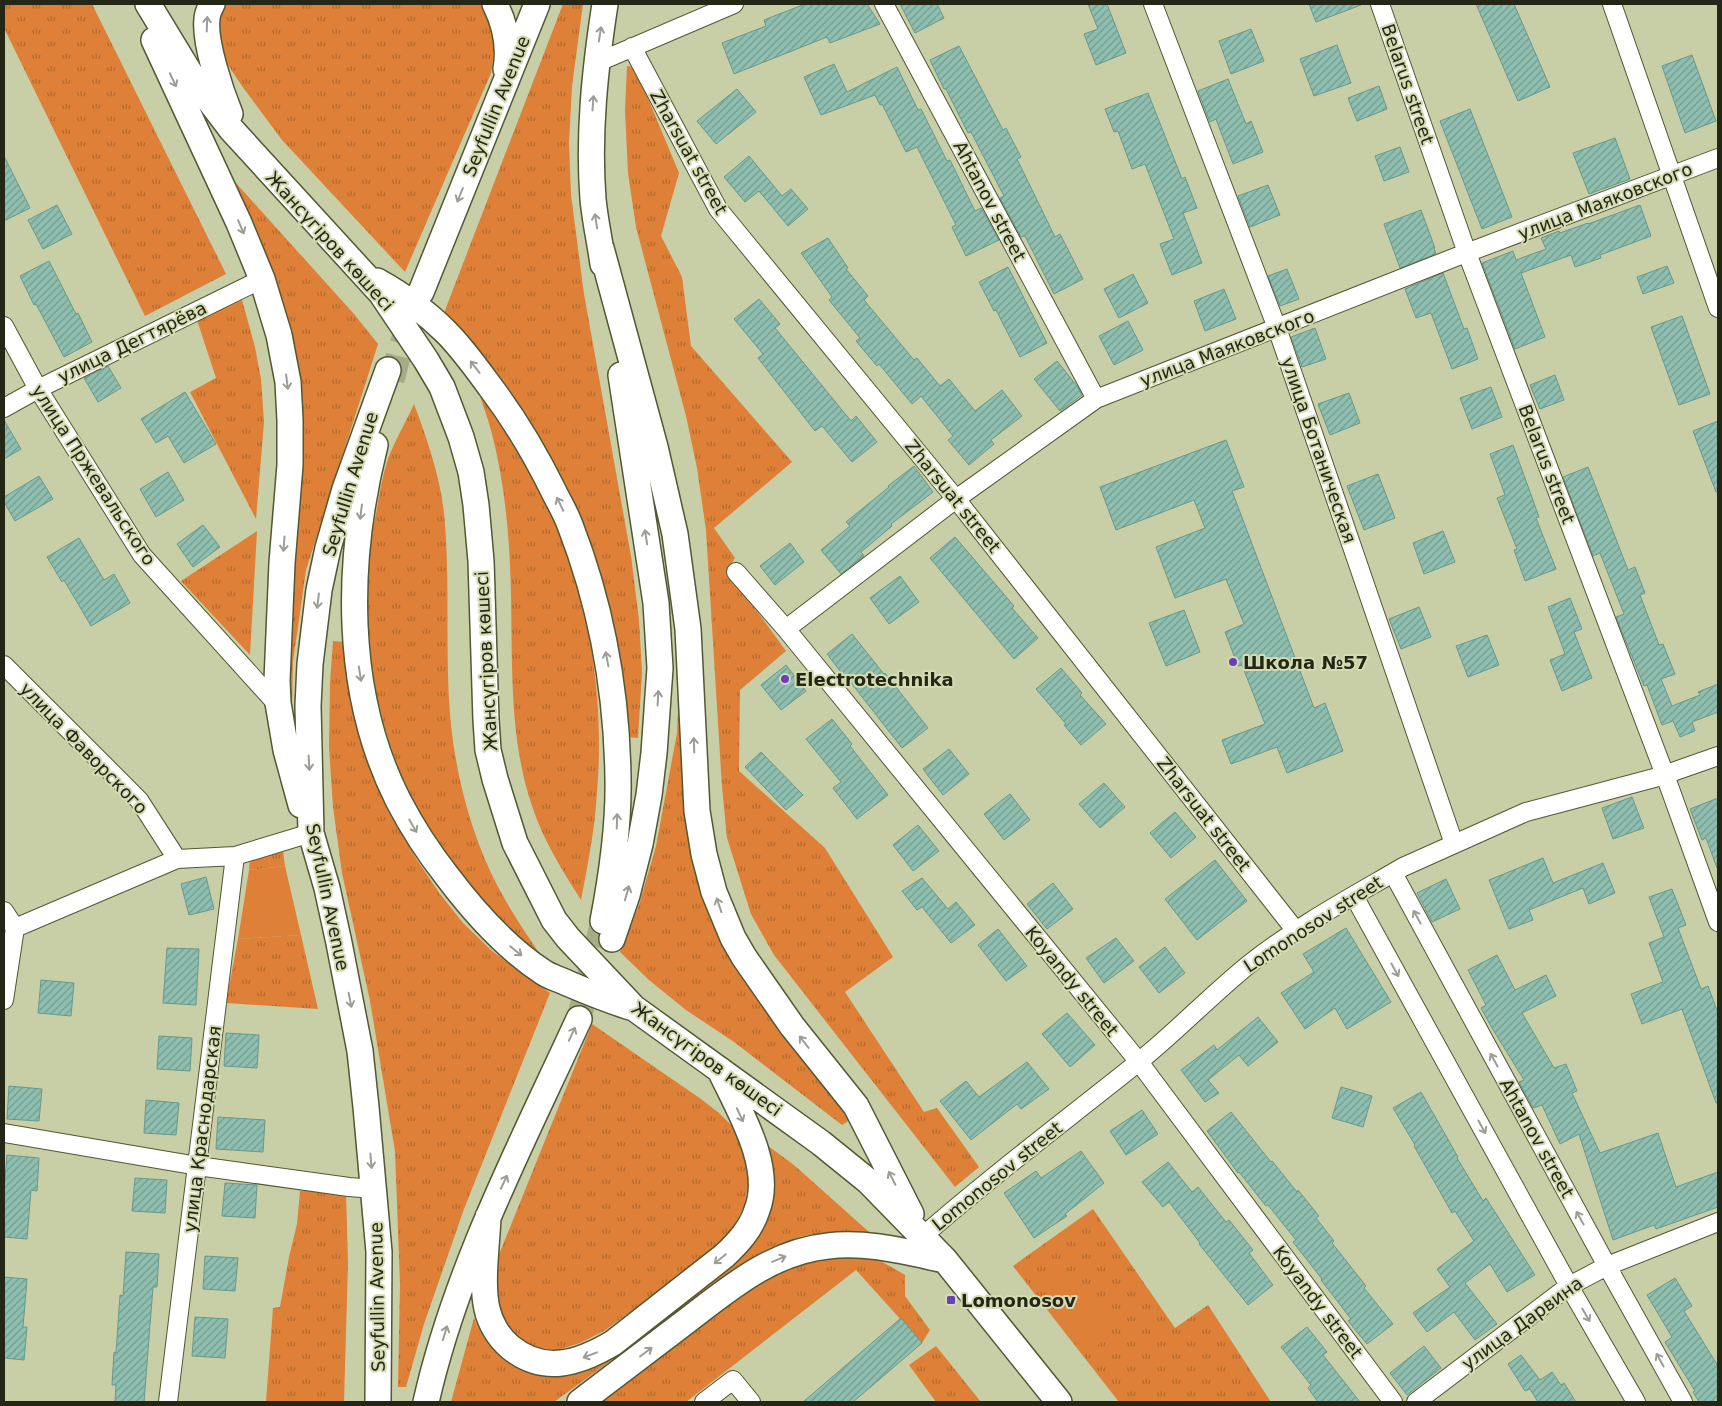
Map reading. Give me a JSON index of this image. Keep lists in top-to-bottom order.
{
  "streets": {
    "main road": ["Seyfullin Avenue", "Жансүгіров көшесі"],
    "street": [
      "Belarus street",
      "Zharsuat street",
      "Ahtanov street",
      "улица Маяковского",
      "улица Дегтярёва",
      "улица Ботаническая",
      "улица Пржевальского",
      "улица Фаворского",
      "Lomonosov street",
      "Koyandy street",
      "улица Краснодарская",
      "улица Дарвина"
    ]
  },
  "crossings": [
    ["Belarus street", "улица Маяковского"],
    ["Belarus street", "Lomonosov street"],
    ["Seyfullin Avenue", "Жансүгіров көшесі"],
    ["Zharsuat street", "улица Маяковского"],
    ["Zharsuat street", "Lomonosov street"],
    ["Ahtanov street", "улица Маяковского"],
    ["Ahtanov street", "Lomonosov street"],
    ["Ahtanov street", "улица Дарвина"],
    ["улица Маяковского", "улица Ботаническая"],
    ["улица Маяковского", "Koyandy street"],
    ["Жансүгіров көшесі", "Lomonosov street"],
    ["улица Дегтярёва", "улица Пржевальского"],
    ["улица Ботаническая", "Lomonosov street"],
    ["Lomonosov street", "Koyandy street"]
  ],
  "places": {
    "other": ["Школа №57", "Electrotechnika"],
    "transit": ["Lomonosov"]
  }
}
